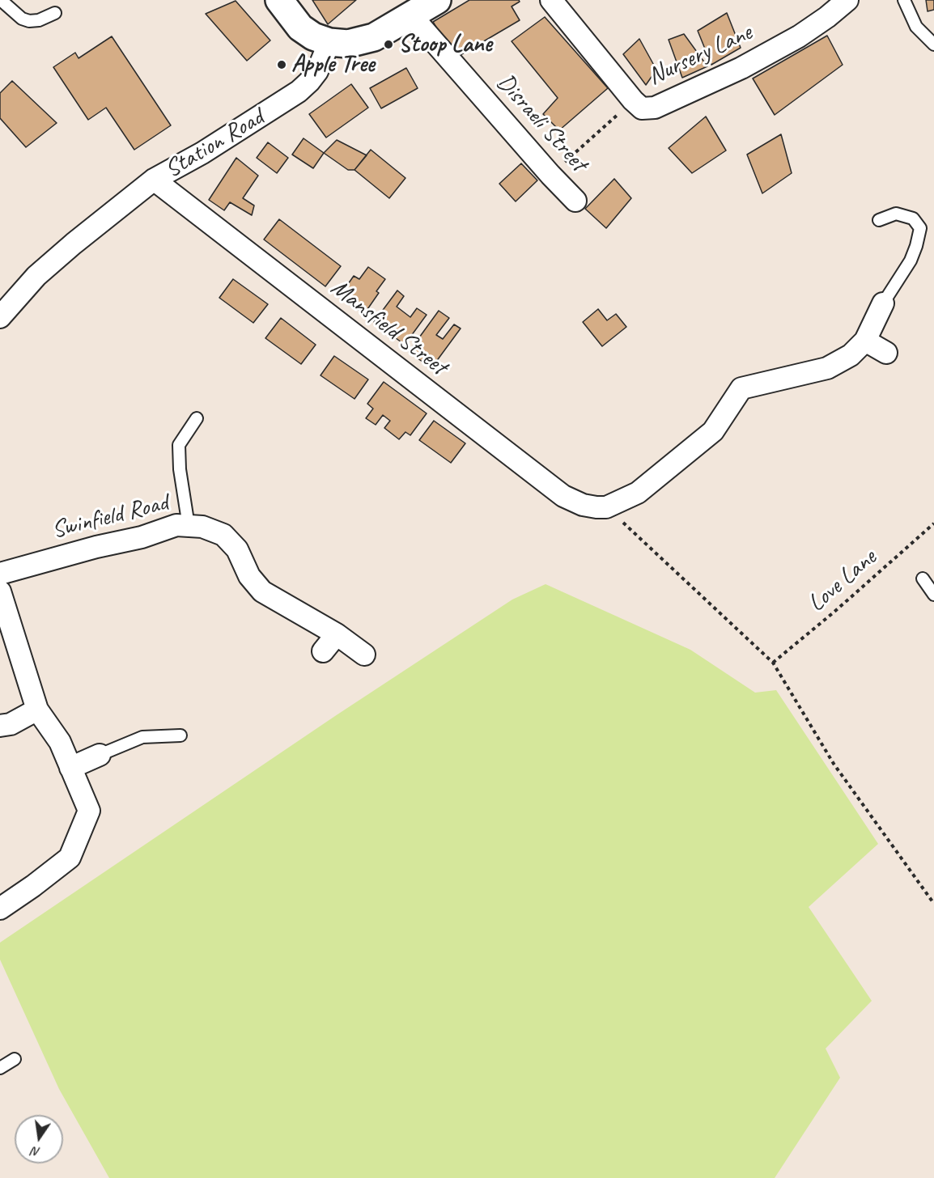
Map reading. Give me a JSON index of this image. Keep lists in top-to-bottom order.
{
  "streets": {
    "street": [
      "Nursery Lane",
      "Disraeli Street",
      "Station Road",
      "Mansfield Street",
      "Swinfield Road"
    ],
    "path": ["Love Lane"]
  },
  "crossings": [
    ["Station Road", "Mansfield Street"]
  ],
  "places": ["Stoop Lane", "Apple Tree"],
  "north": "bottom"
}
